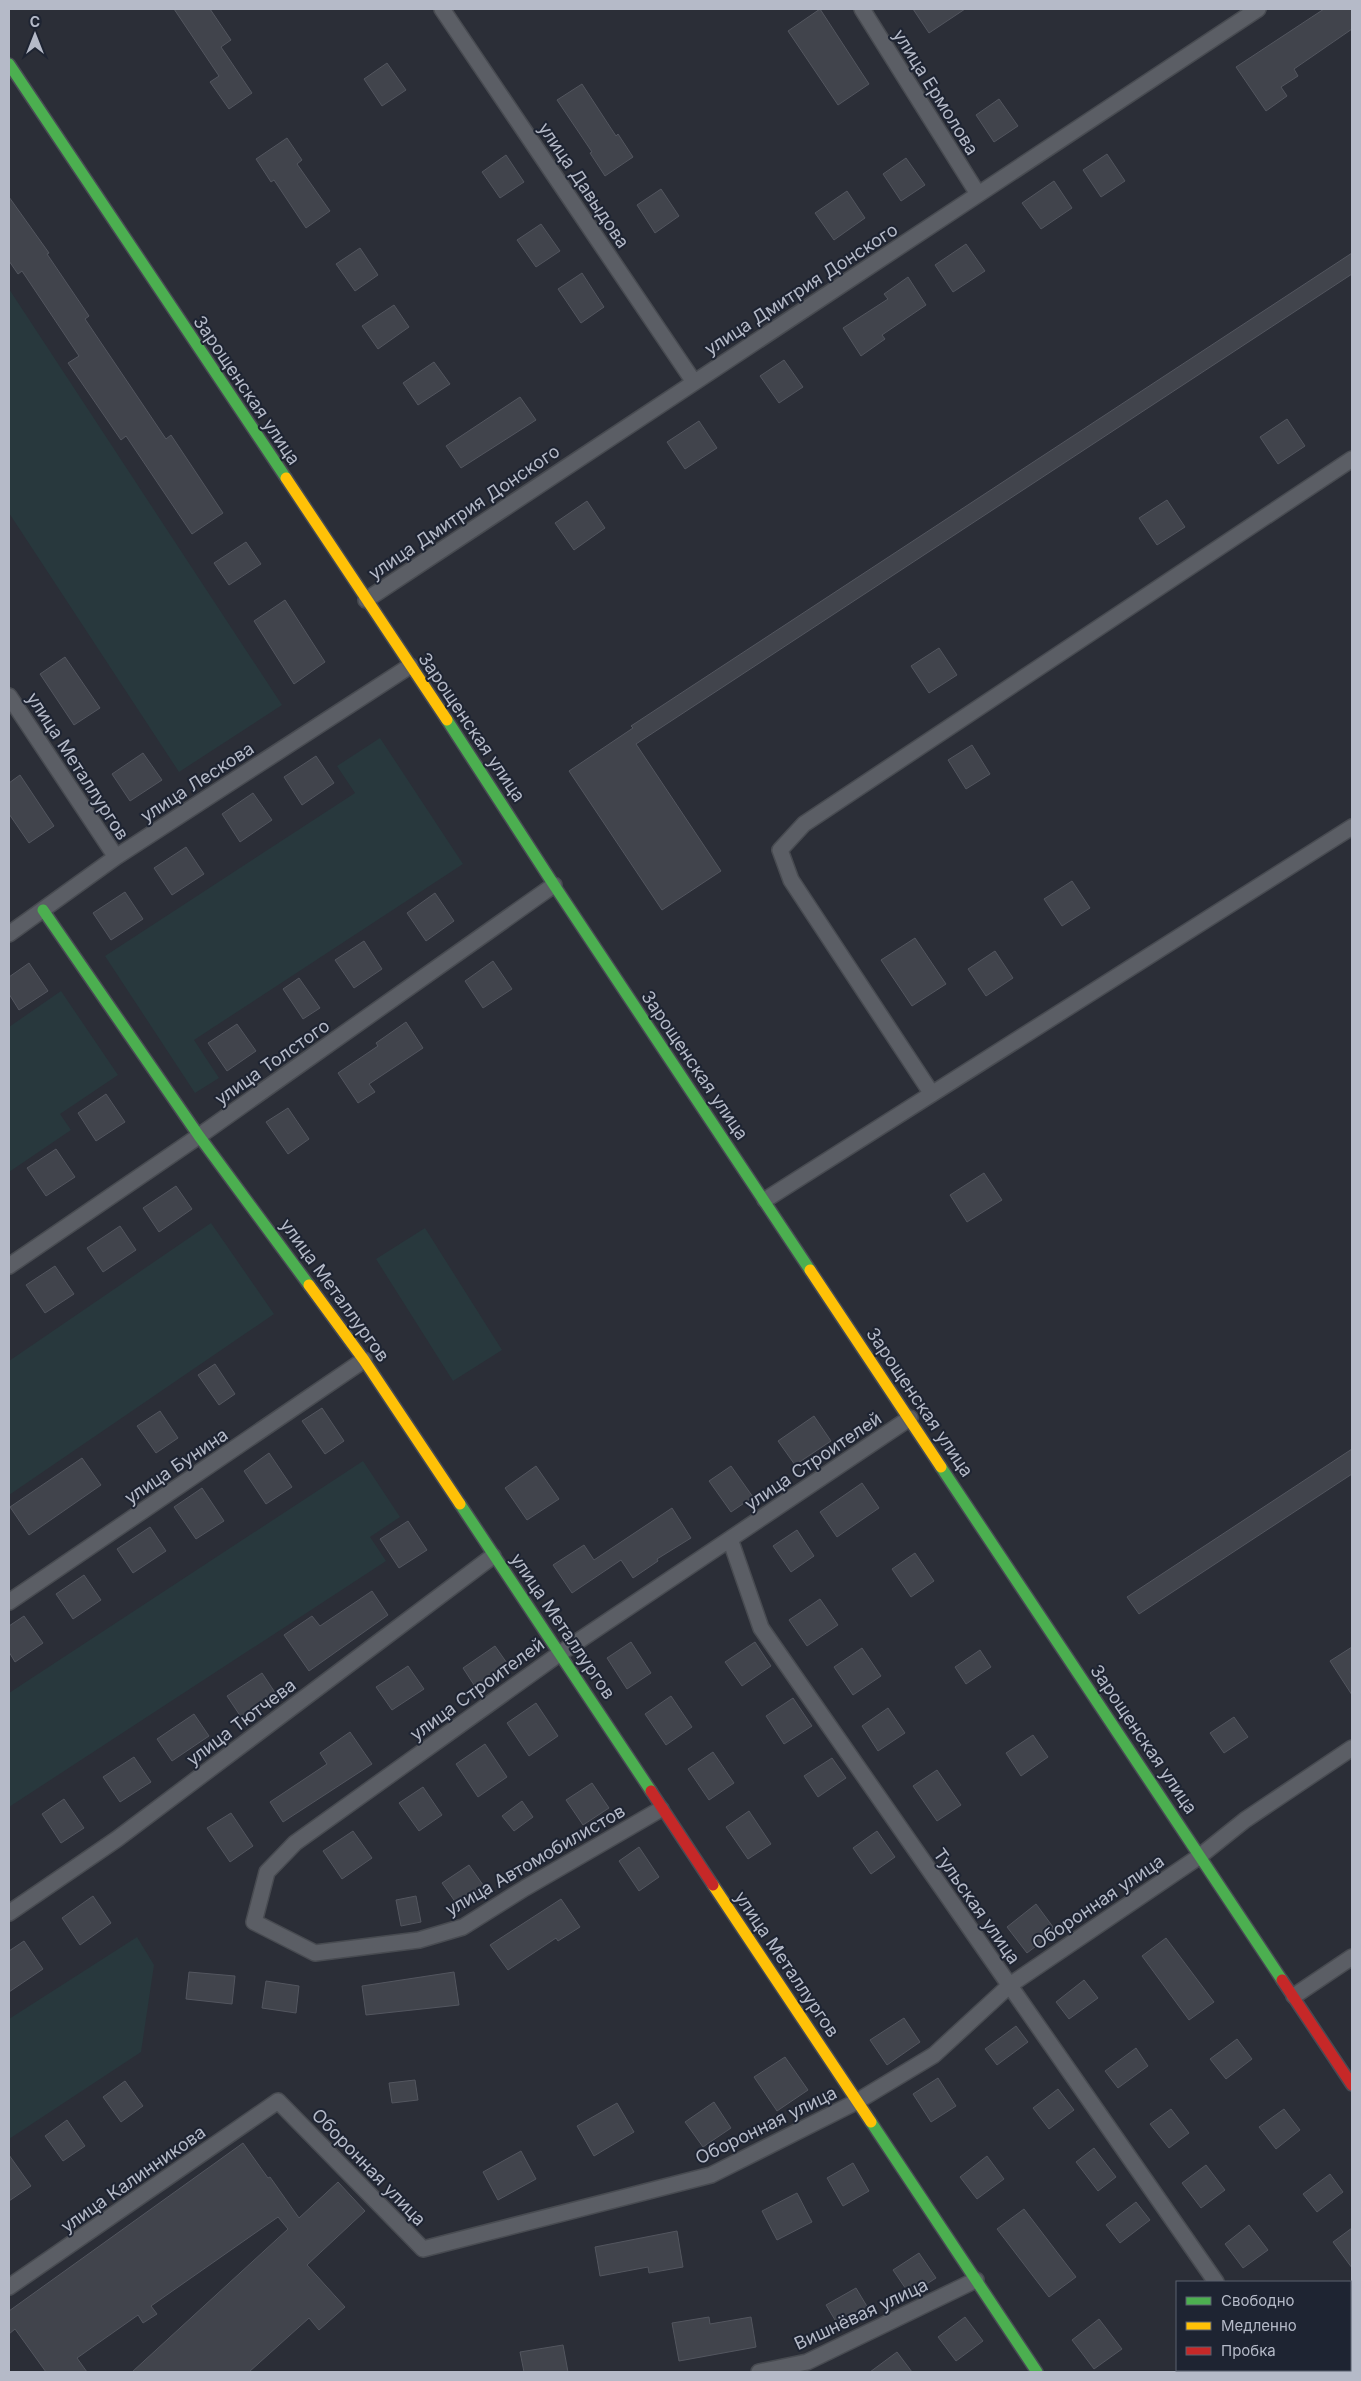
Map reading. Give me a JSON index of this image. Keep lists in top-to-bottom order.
{
  "streets": {
    "street": [
      "улица Ермолова",
      "улица Давыдова",
      "улица Дмитрия Донского",
      "Зарощенская улица",
      "улица Металлургов",
      "улица Лескова",
      "улица Толстого",
      "улица Строителей",
      "улица Бунина",
      "улица Тютчева",
      "улица Автомобилистов",
      "Оборонная улица",
      "Тульская улица",
      "улица Калинникова",
      "Вишнёвая улица"
    ]
  },
  "crossings": [
    ["улица Ермолова", "улица Дмитрия Донского"],
    ["улица Давыдова", "улица Дмитрия Донского"],
    ["улица Дмитрия Донского", "Зарощенская улица"],
    ["Зарощенская улица", "улица Лескова"],
    ["Зарощенская улица", "улица Толстого"],
    ["Зарощенская улица", "улица Строителей"],
    ["Зарощенская улица", "Оборонная улица"],
    ["улица Металлургов", "улица Лескова"],
    ["улица Металлургов", "улица Толстого"],
    ["улица Металлургов", "улица Строителей"],
    ["улица Металлургов", "улица Бунина"],
    ["улица Металлургов", "улица Тютчева"],
    ["улица Металлургов", "улица Автомобилистов"],
    ["улица Металлургов", "Оборонная улица"],
    ["улица Металлургов", "Вишнёвая улица"],
    ["улица Строителей", "улица Автомобилистов"],
    ["улица Строителей", "Тульская улица"],
    ["Оборонная улица", "Тульская улица"],
    ["Оборонная улица", "улица Калинникова"]
  ],
  "legend": ["Свободно", "Медленно", "Пробка"],
  "north": "top"
}
